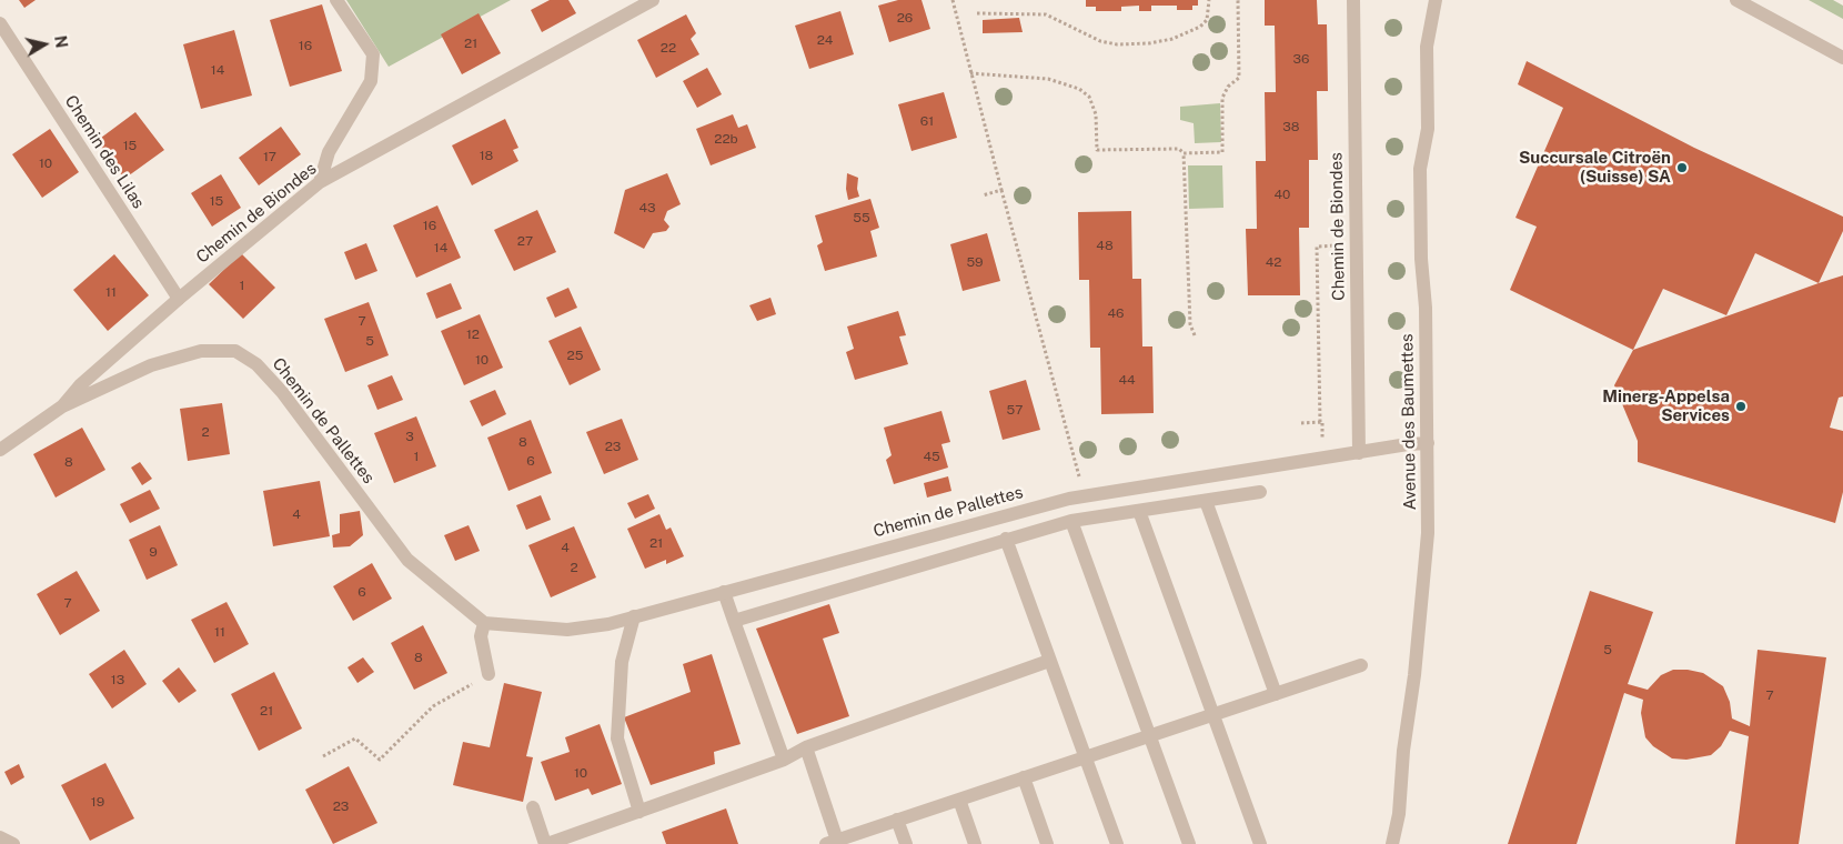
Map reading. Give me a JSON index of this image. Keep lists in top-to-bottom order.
{
  "streets": {
    "street": [
      "Chemin des Lilas",
      "Chemin de Biondes",
      "Chemin de Pallettes",
      "Avenue des Baumettes"
    ]
  },
  "crossings": [
    ["Chemin des Lilas", "Chemin de Biondes"],
    ["Chemin de Biondes", "Chemin de Pallettes"],
    ["Chemin de Pallettes", "Avenue des Baumettes"]
  ],
  "places": ["Succursale Citroën (Suisse) SA", "Minerg-Appelsa Services"],
  "house_numbers": [
    "26",
    "24",
    "21",
    "16",
    "22",
    "36",
    "14",
    "61",
    "38",
    "22b",
    "15",
    "18",
    "17",
    "10",
    "40",
    "15",
    "43",
    "55",
    "16",
    "27",
    "48",
    "14",
    "59",
    "42",
    "1",
    "11",
    "46",
    "7",
    "12",
    "5",
    "25",
    "10",
    "44",
    "57",
    "2",
    "3",
    "8",
    "23",
    "1",
    "45",
    "6",
    "8",
    "4",
    "21",
    "4",
    "9",
    "2",
    "6",
    "7",
    "11",
    "5",
    "8",
    "13",
    "7",
    "21",
    "10",
    "19",
    "23"
  ],
  "north": "right"
}
